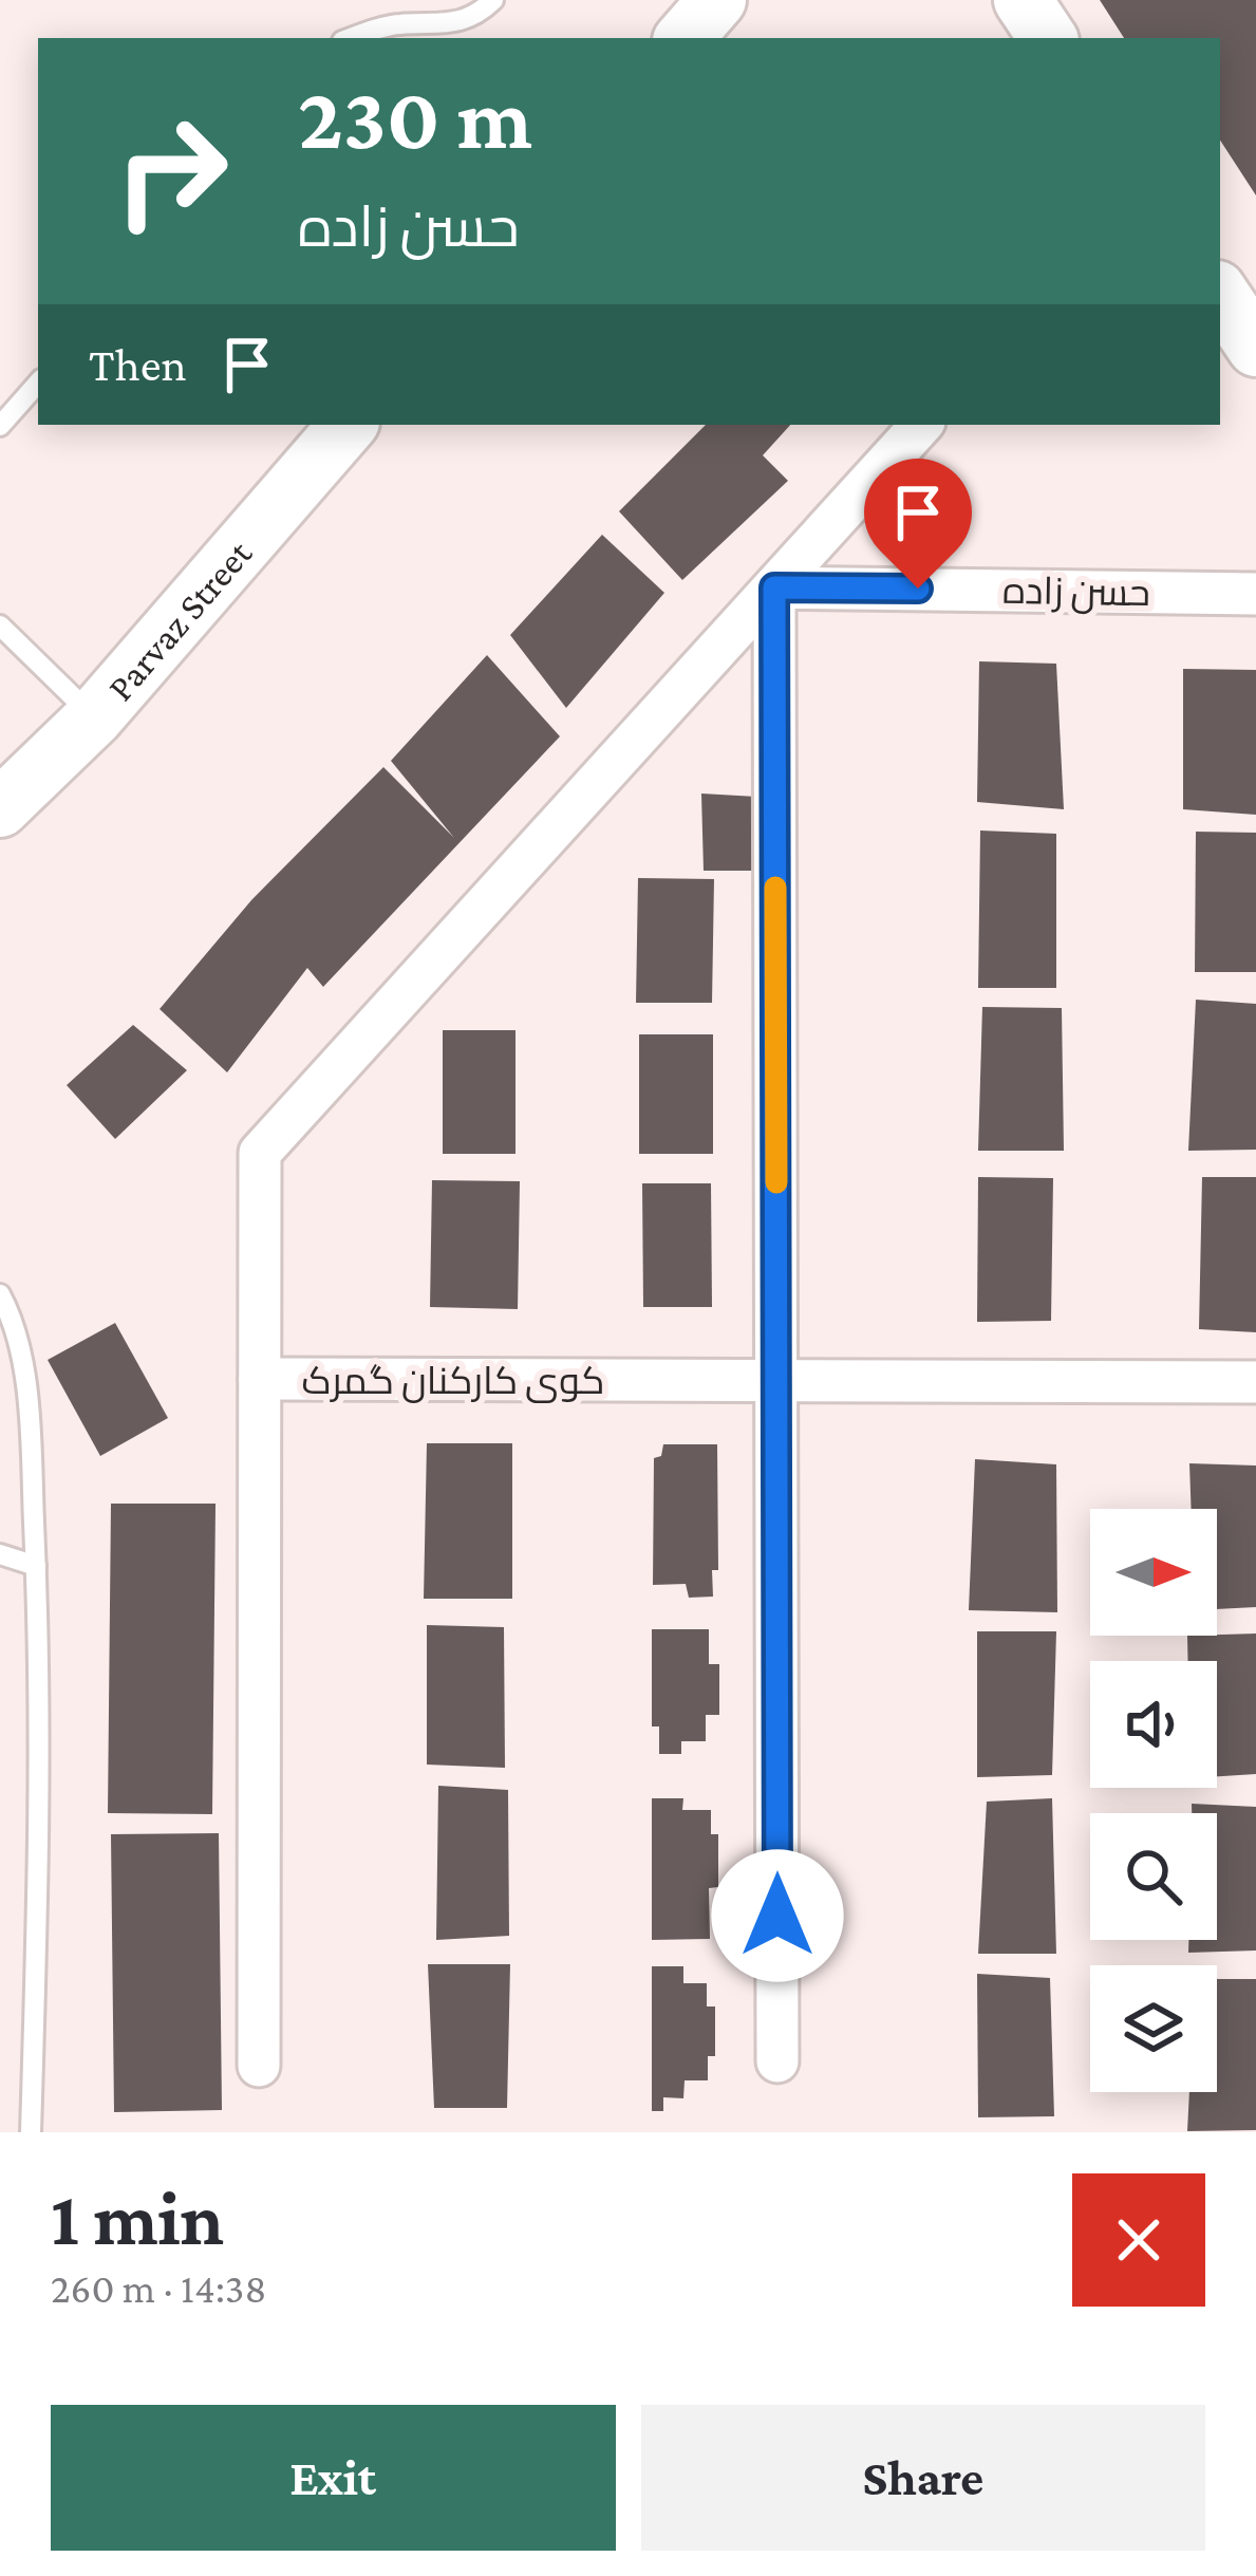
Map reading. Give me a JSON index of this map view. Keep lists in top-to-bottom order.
{
  "streets": {
    "main road": ["Parvaz Street"],
    "street": ["حسن زاده", "کوی کارکنان گمرک"]
  },
  "north": "right",
  "page": {
    "turn": ["230 m", "حسن زاده"],
    "then": "Then",
    "heading": ["1 min", "260 m · 14:38"],
    "buttons": ["Exit", "Share"]
  }
}
